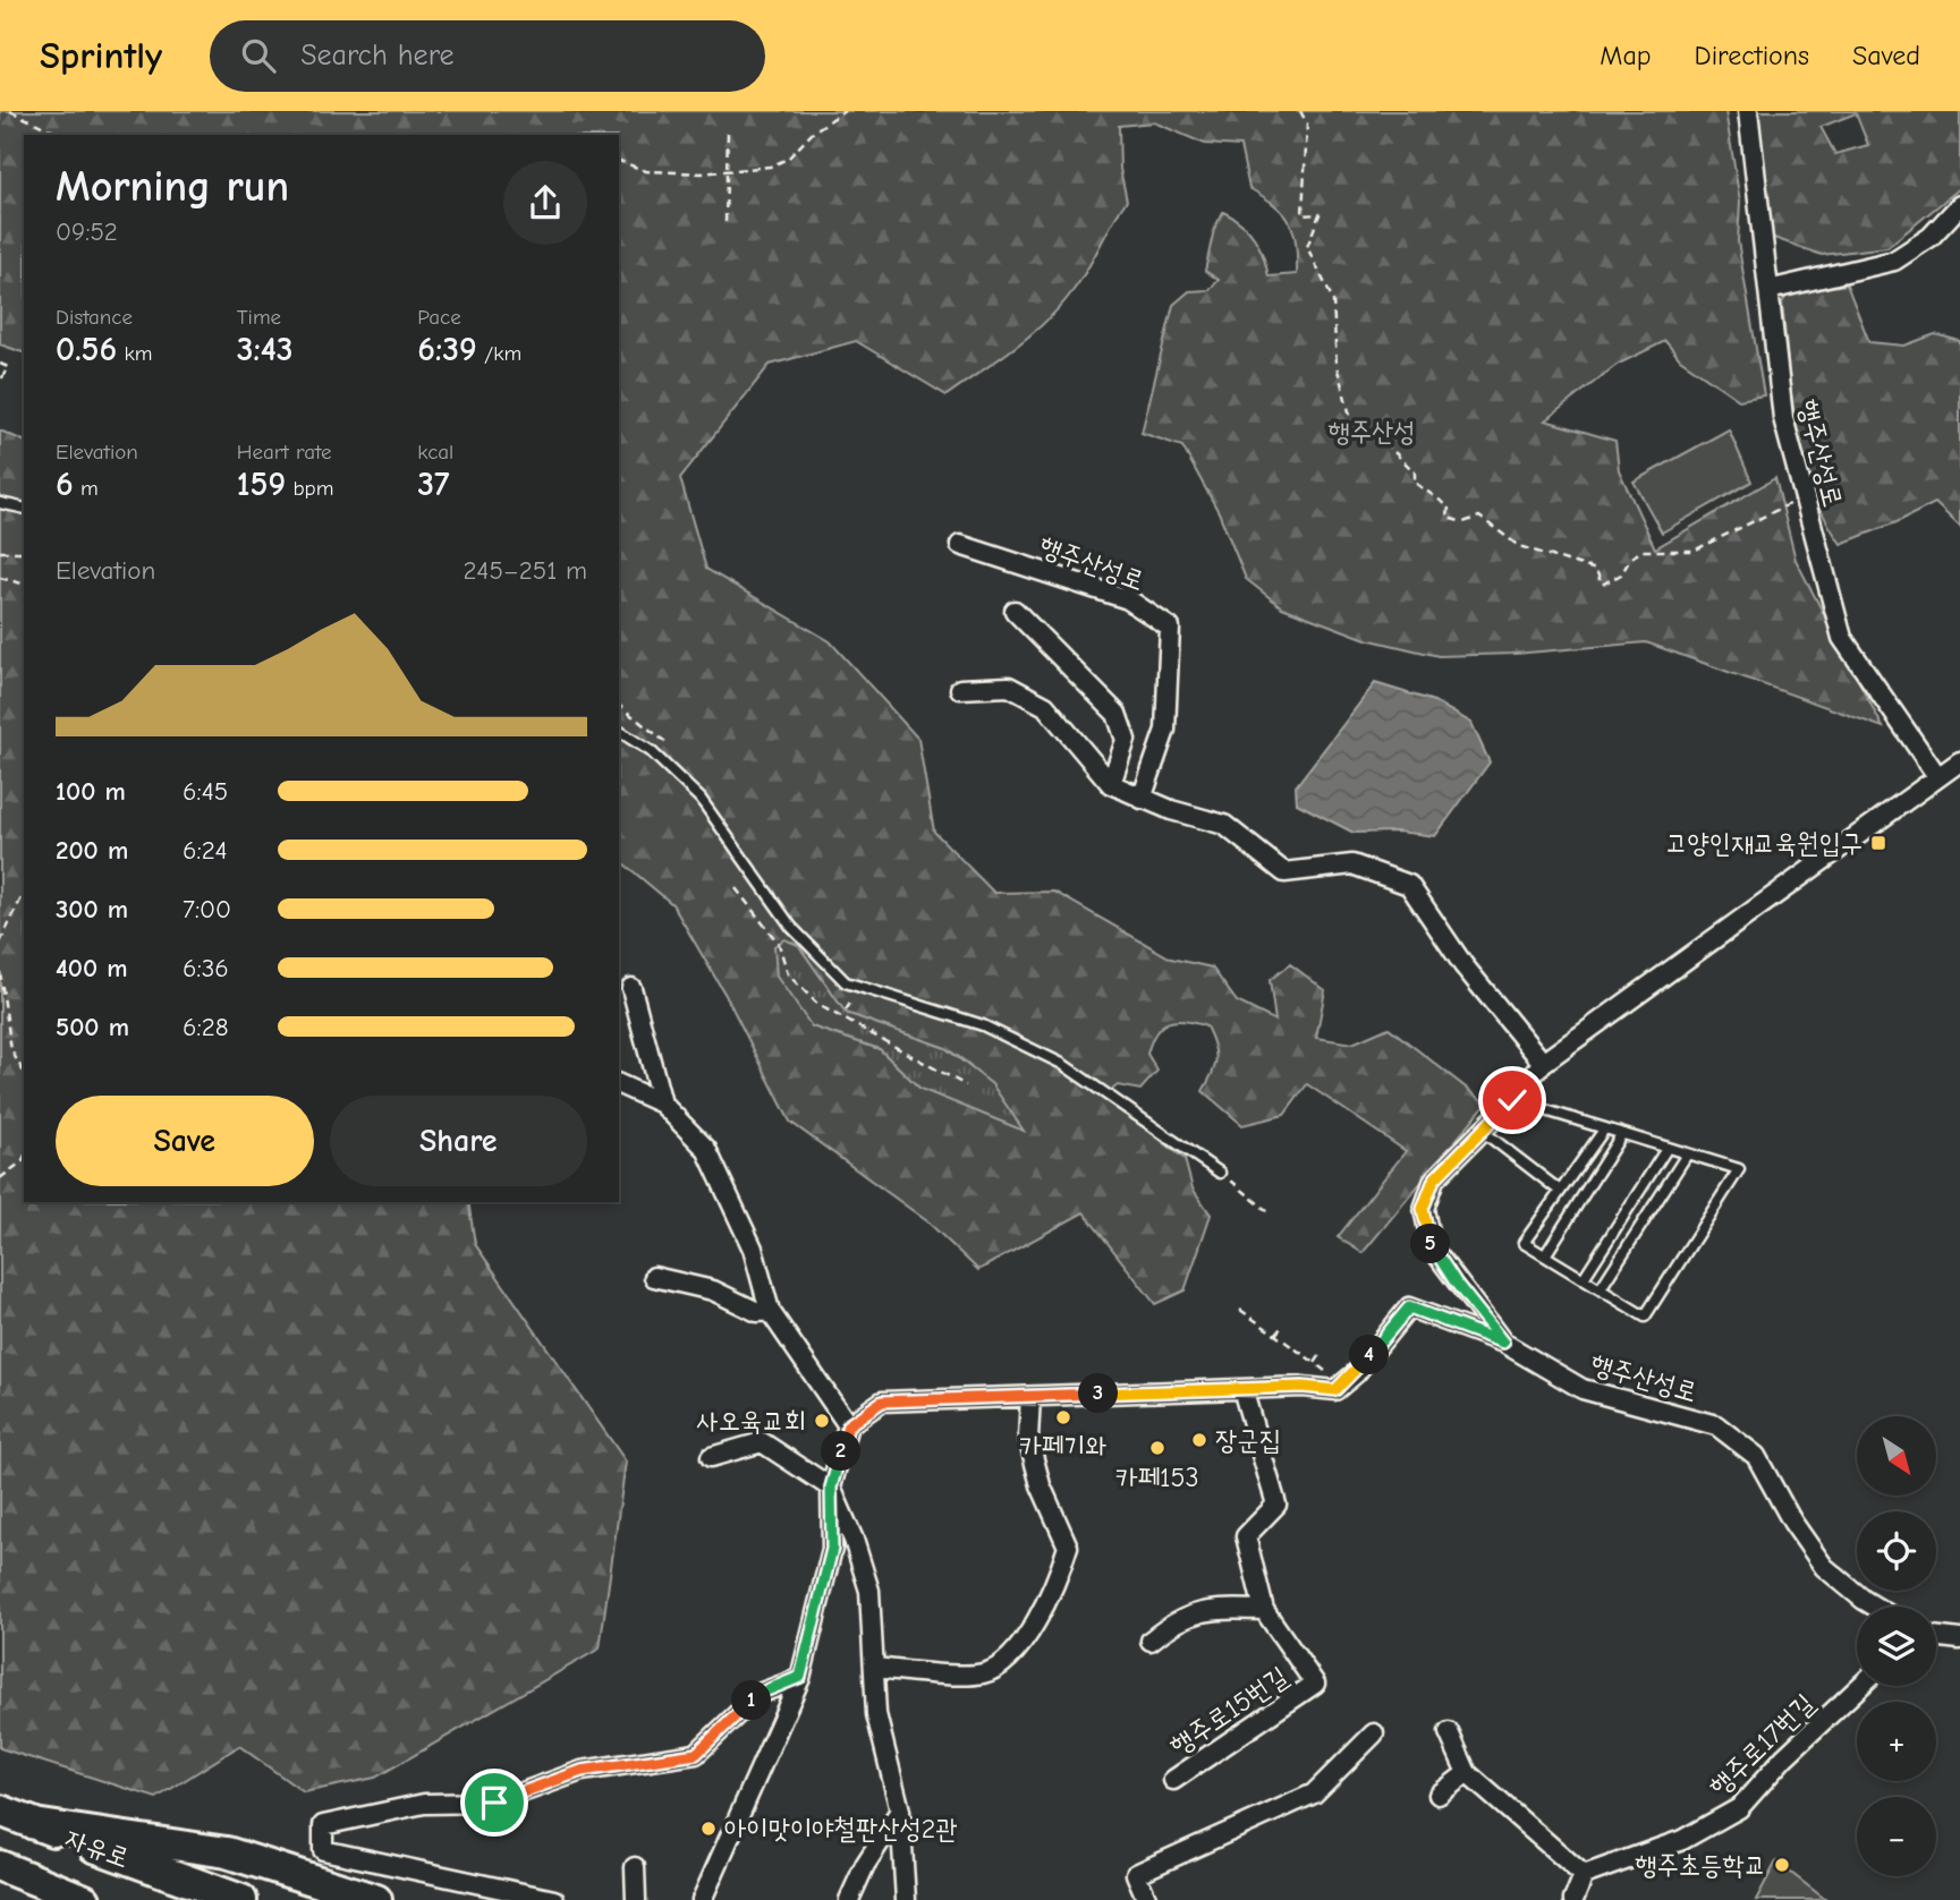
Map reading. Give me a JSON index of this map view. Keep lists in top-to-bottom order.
{
  "streets": {
    "highway": ["자유로"],
    "street": ["행주산성로", "행주로15번길", "행주로17번길"]
  },
  "parks": ["행주산성"],
  "places": {
    "transit": ["고양인재교육원입구"],
    "other": [
      "카페기와",
      "사오육교회",
      "장군집",
      "카페153",
      "아이맛이야철판산성2관",
      "행주초등학교"
    ]
  },
  "north": "bottom right",
  "page": {
    "header": "Sprintly",
    "search": "Search here",
    "nav": ["Map", "Directions", "Saved"],
    "heading": ["Morning run", "09:52"],
    "stats": [
      ["Distance", "0.56 km"],
      ["Time", "3:43"],
      ["Pace", "6:39 /km"],
      ["Elevation", "6 m"],
      ["Heart rate", "159 bpm"],
      ["kcal", "37"]
    ],
    "chart": ["Elevation", "245–251 m"],
    "list": [
      {
        "name": "100 m",
        "note": "6:45"
      },
      {
        "name": "200 m",
        "note": "6:24"
      },
      {
        "name": "300 m",
        "note": "7:00"
      },
      {
        "name": "400 m",
        "note": "6:36"
      },
      {
        "name": "500 m",
        "note": "6:28"
      }
    ],
    "buttons": ["Save", "Share"],
    "pins": [
      "5",
      "4",
      "3",
      "2",
      "1"
    ],
    "map_buttons": ["+", "−"]
  }
}
